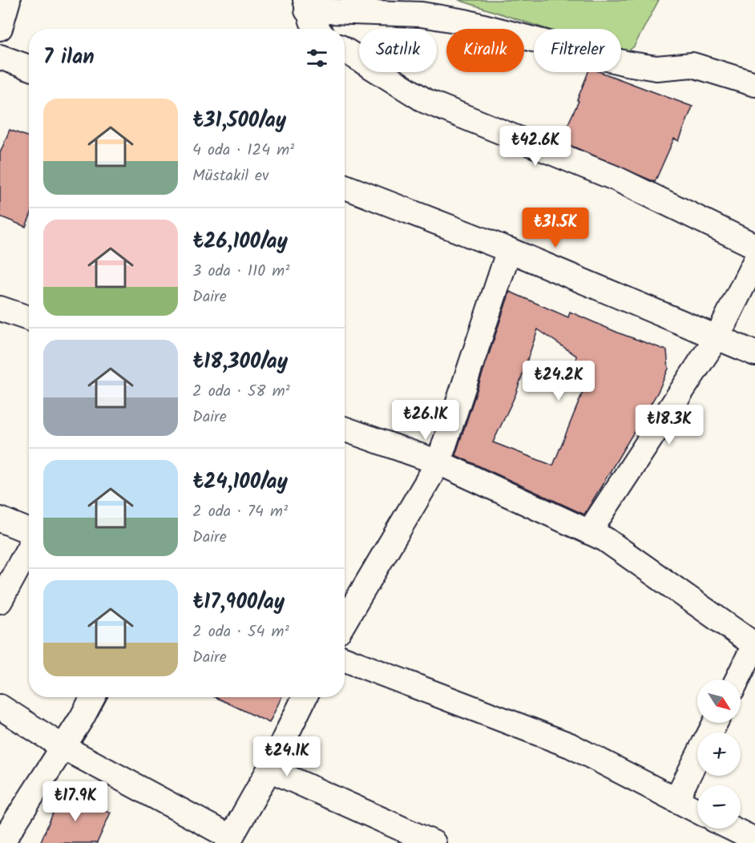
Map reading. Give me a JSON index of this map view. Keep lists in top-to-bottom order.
{
  "north": "bottom right",
  "page": {
    "chip": ["Satılık", "Kiralık", "Filtreler"],
    "heading": "7 ilan",
    "list": [
      {
        "name": "₺31,500/ay",
        "note": "4 oda · 124 m² · Müstakil ev"
      },
      {
        "name": "₺26,100/ay",
        "note": "3 oda · 110 m² · Daire"
      },
      {
        "name": "₺18,300/ay",
        "note": "2 oda · 58 m² · Daire"
      },
      {
        "name": "₺24,100/ay",
        "note": "2 oda · 74 m² · Daire"
      },
      {
        "name": "₺17,900/ay",
        "note": "2 oda · 54 m² · Daire"
      }
    ],
    "price": [
      "₺42.6K",
      "₺31.5K",
      "₺24.2K",
      "₺26.1K",
      "₺18.3K",
      "₺24.1K",
      "₺17.9K"
    ],
    "map_buttons": ["+", "−"]
  }
}
